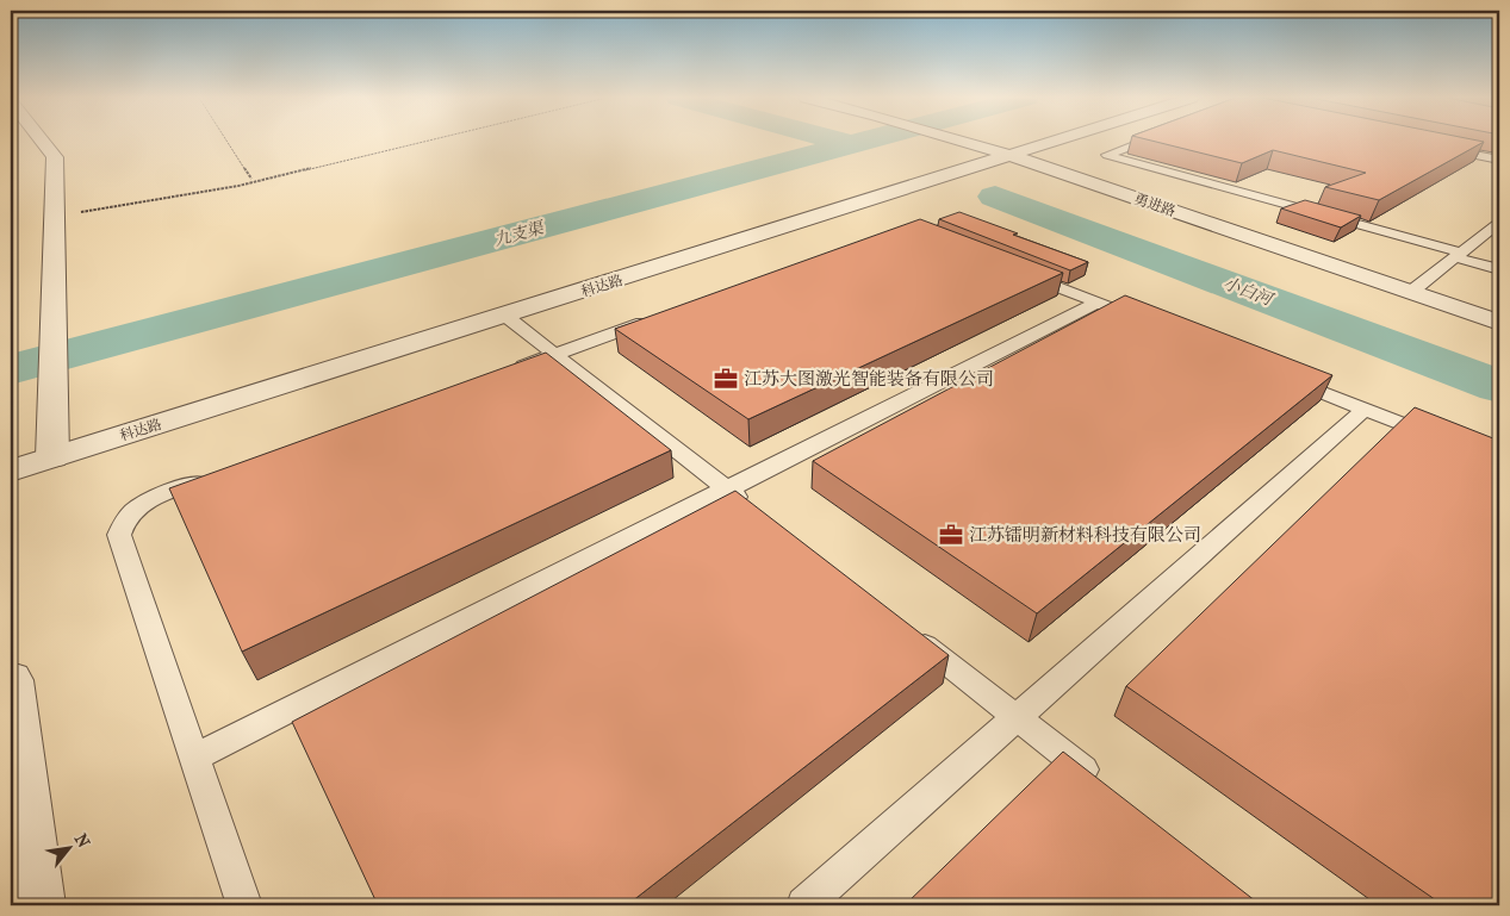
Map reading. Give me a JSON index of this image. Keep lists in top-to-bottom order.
{
  "streets": {
    "street": ["勇进路", "科达路"]
  },
  "crossings": [
    ["勇进路", "科达路"]
  ],
  "water": ["九支渠", "小白河"],
  "places": {
    "office": ["江苏大图激光智能装备有限公司", "江苏镭明新材料科技有限公司"]
  },
  "north": "top right"
}
